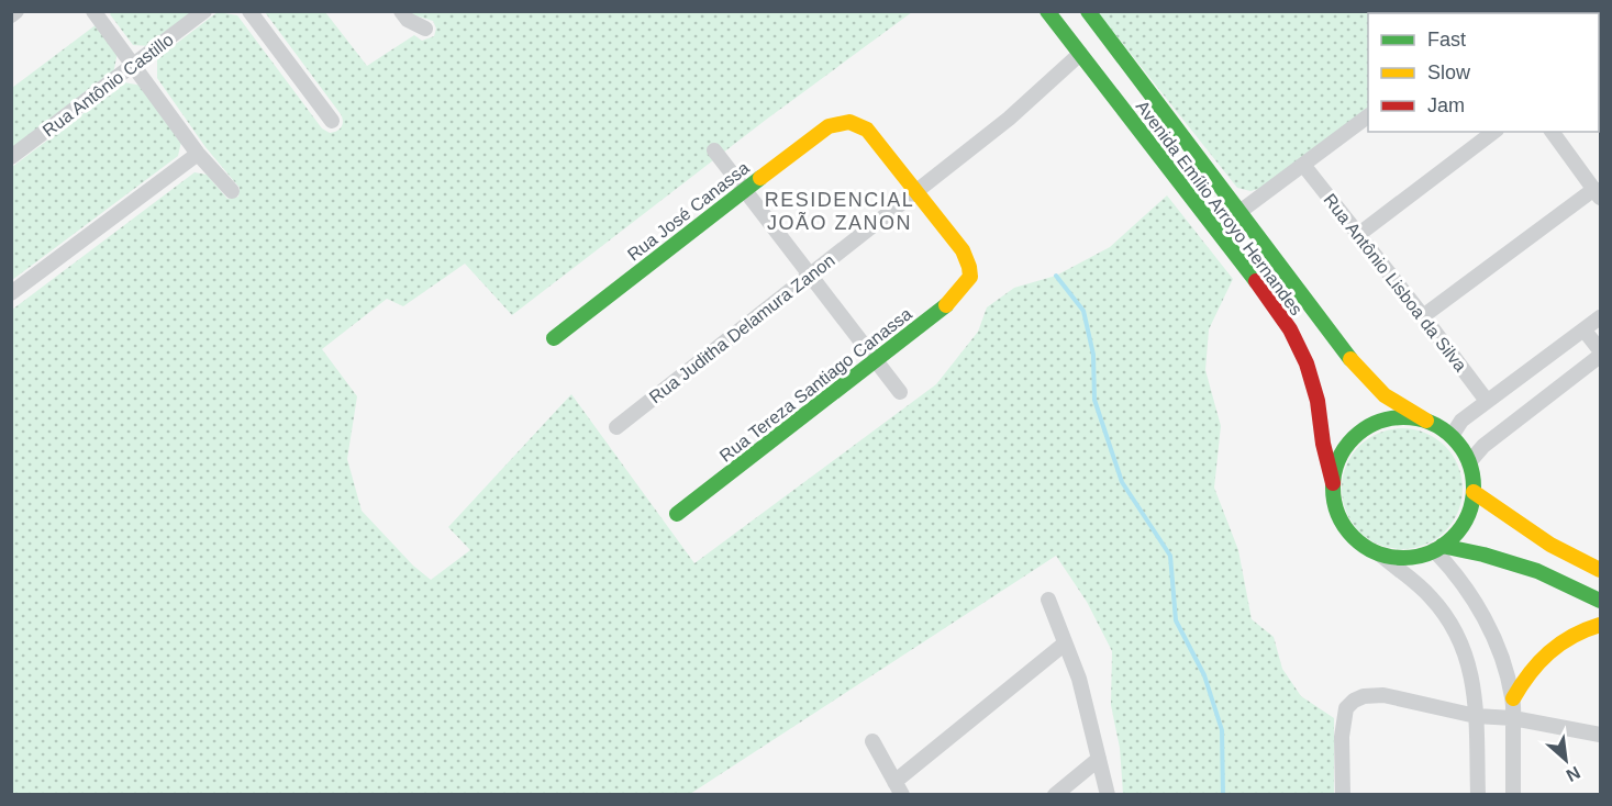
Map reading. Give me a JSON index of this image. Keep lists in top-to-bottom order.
{
  "streets": {
    "main road": ["Avenida Emílio Arroyo Hernandes", "Rua José Canassa", "Rua Tereza Santiago Canassa"],
    "street": ["Rua Antônio Castillo", "Rua Antônio Lisboa da Silva", "Rua Juditha Delamura Zanon"]
  },
  "crossings": [
    ["Avenida Emílio Arroyo Hernandes", "Rua Juditha Delamura Zanon"],
    ["Rua José Canassa", "Rua Juditha Delamura Zanon"],
    ["Rua José Canassa", "Rua Tereza Santiago Canassa"],
    ["Rua Juditha Delamura Zanon", "Rua Tereza Santiago Canassa"]
  ],
  "districts": ["RESIDENCIAL JOÃO ZANON"],
  "legend": ["Fast", "Slow", "Jam"],
  "north": "bottom right"
}
